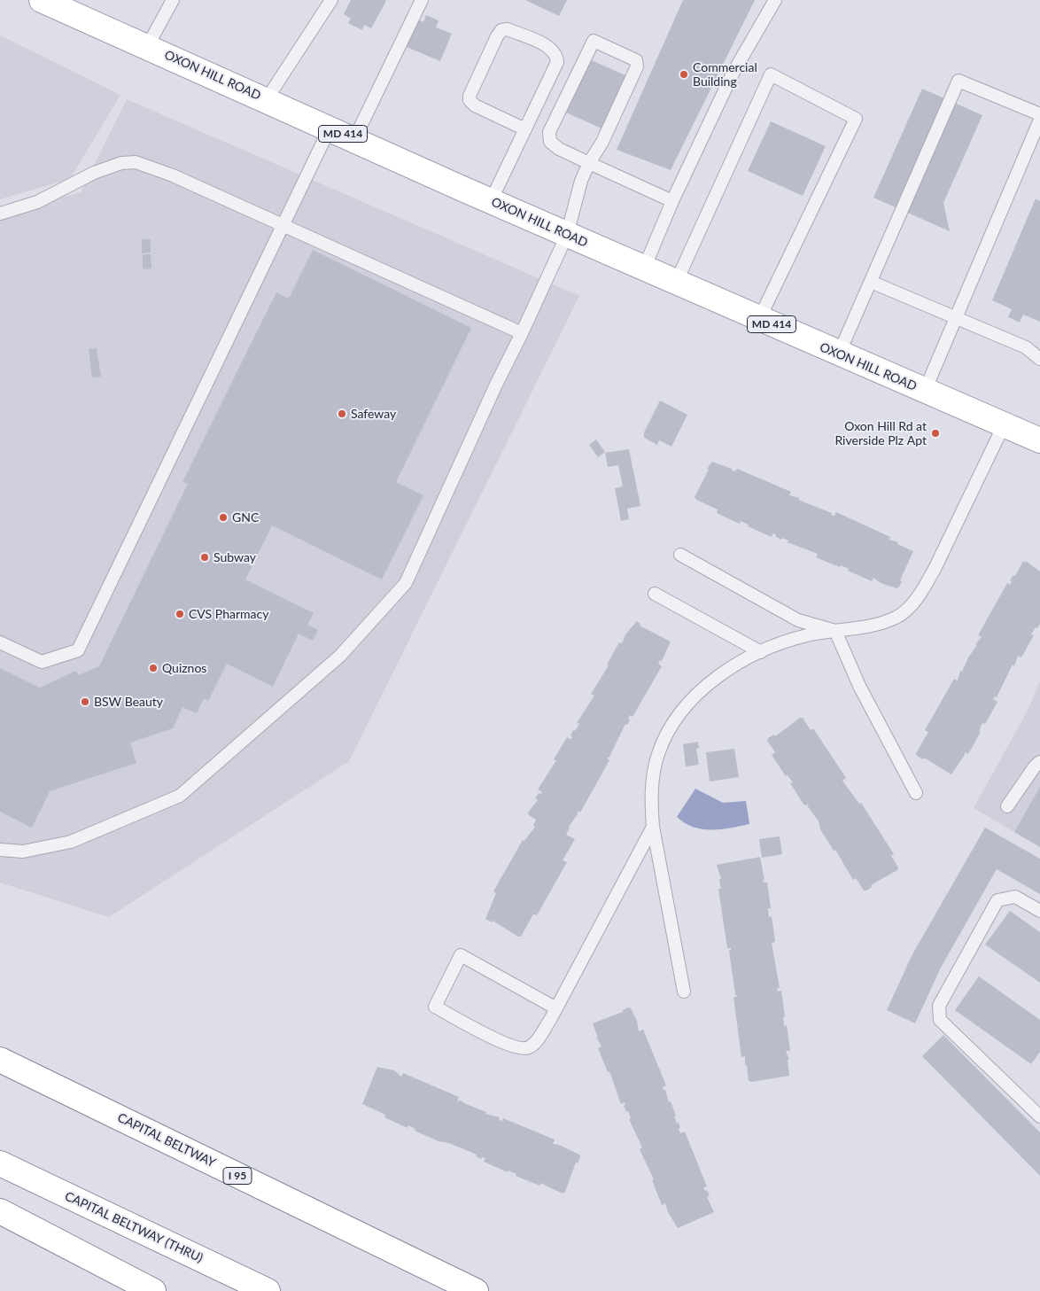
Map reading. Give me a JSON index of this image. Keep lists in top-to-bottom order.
{
  "streets": {
    "main road": [
      "OXON HILL ROAD",
      "MD 414",
      "CAPITAL BELTWAY",
      "I 95",
      "CAPITAL BELTWAY (THRU)"
    ]
  },
  "places": [
    "Commercial Building",
    "Safeway",
    "Oxon Hill Rd at Riverside Plz Apt",
    "GNC",
    "Subway",
    "CVS Pharmacy",
    "Quiznos",
    "BSW Beauty"
  ]
}
